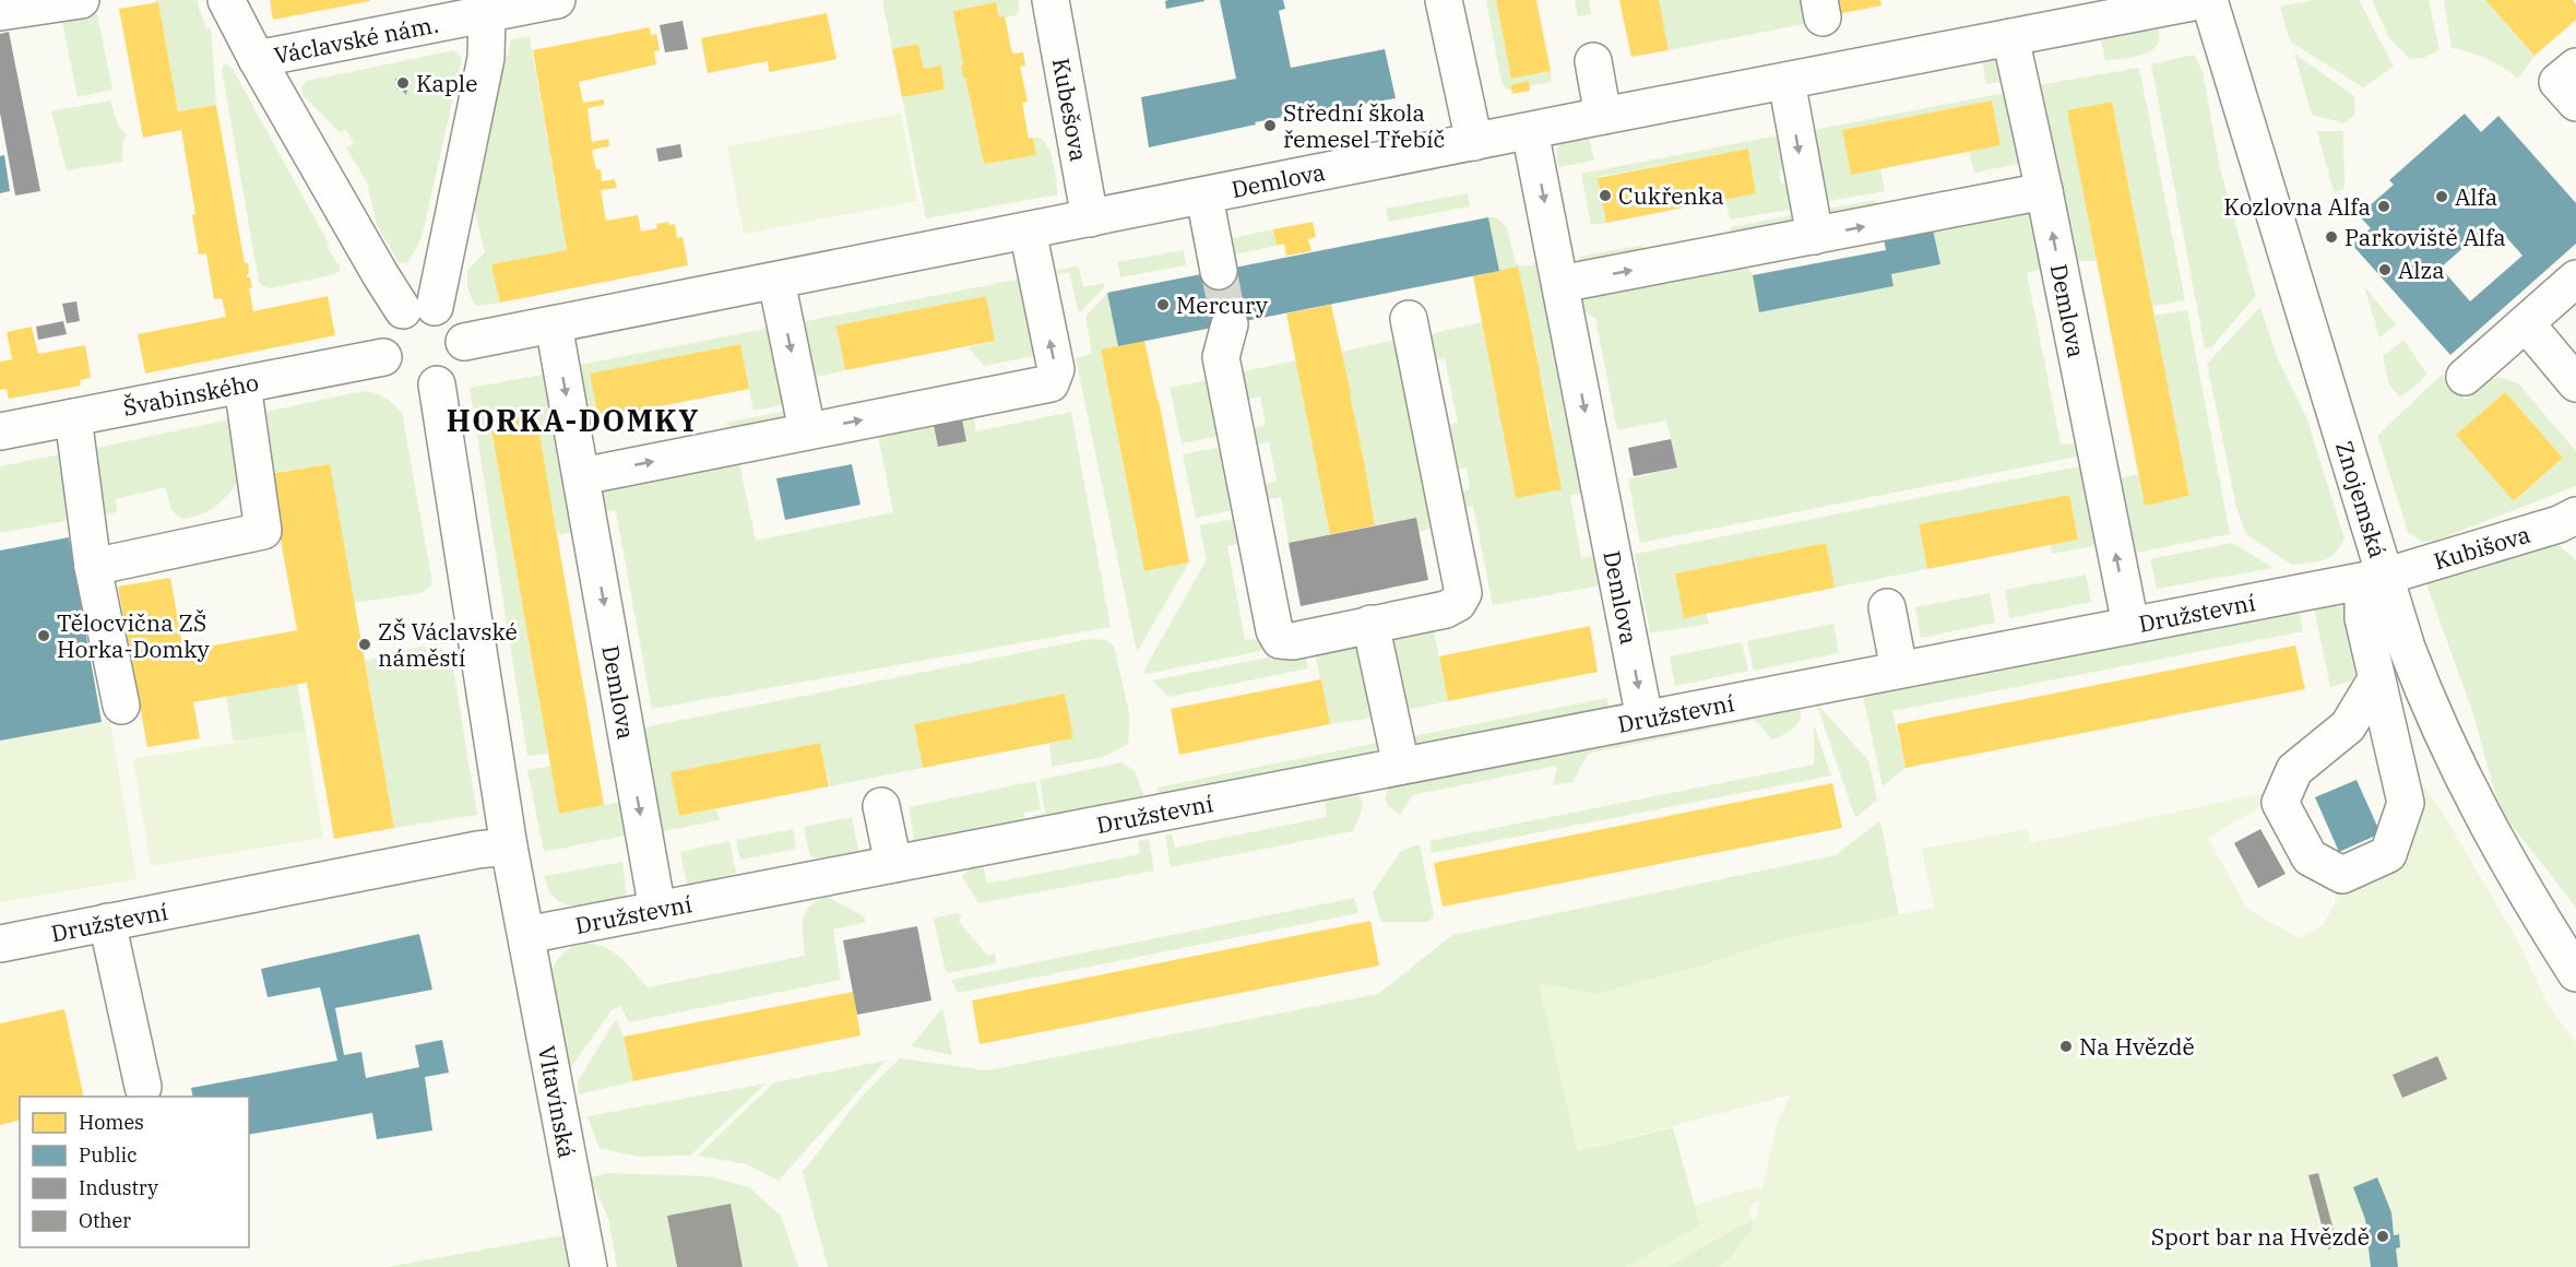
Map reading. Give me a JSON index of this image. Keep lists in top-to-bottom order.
{
  "streets": {
    "street": [
      "Václavské nám.",
      "Kubešova",
      "Demlova",
      "Švabinského",
      "Znojemská",
      "Kubišova",
      "Družstevní",
      "Vltavínská"
    ]
  },
  "crossings": [
    ["Václavské nám.", "Demlova"],
    ["Václavské nám.", "Švabinského"],
    ["Kubešova", "Demlova"],
    ["Demlova", "Švabinského"],
    ["Demlova", "Družstevní"],
    ["Znojemská", "Kubišova"],
    ["Znojemská", "Družstevní"],
    ["Kubišova", "Družstevní"],
    ["Družstevní", "Vltavínská"]
  ],
  "districts": ["HORKA-DOMKY"],
  "places": [
    "Kaple",
    "Střední škola řemesel Třebíč",
    "Cukřenka",
    "Alfa",
    "Kozlovna Alfa",
    "Parkoviště Alfa",
    "Alza",
    "Mercury",
    "Tělocvična ZŠ Horka-Domky",
    "ZŠ Václavské náměstí",
    "Na Hvězdě",
    "Sport bar na Hvězdě"
  ],
  "legend": [
    "Homes",
    "Public",
    "Industry",
    "Other"
  ]
}
